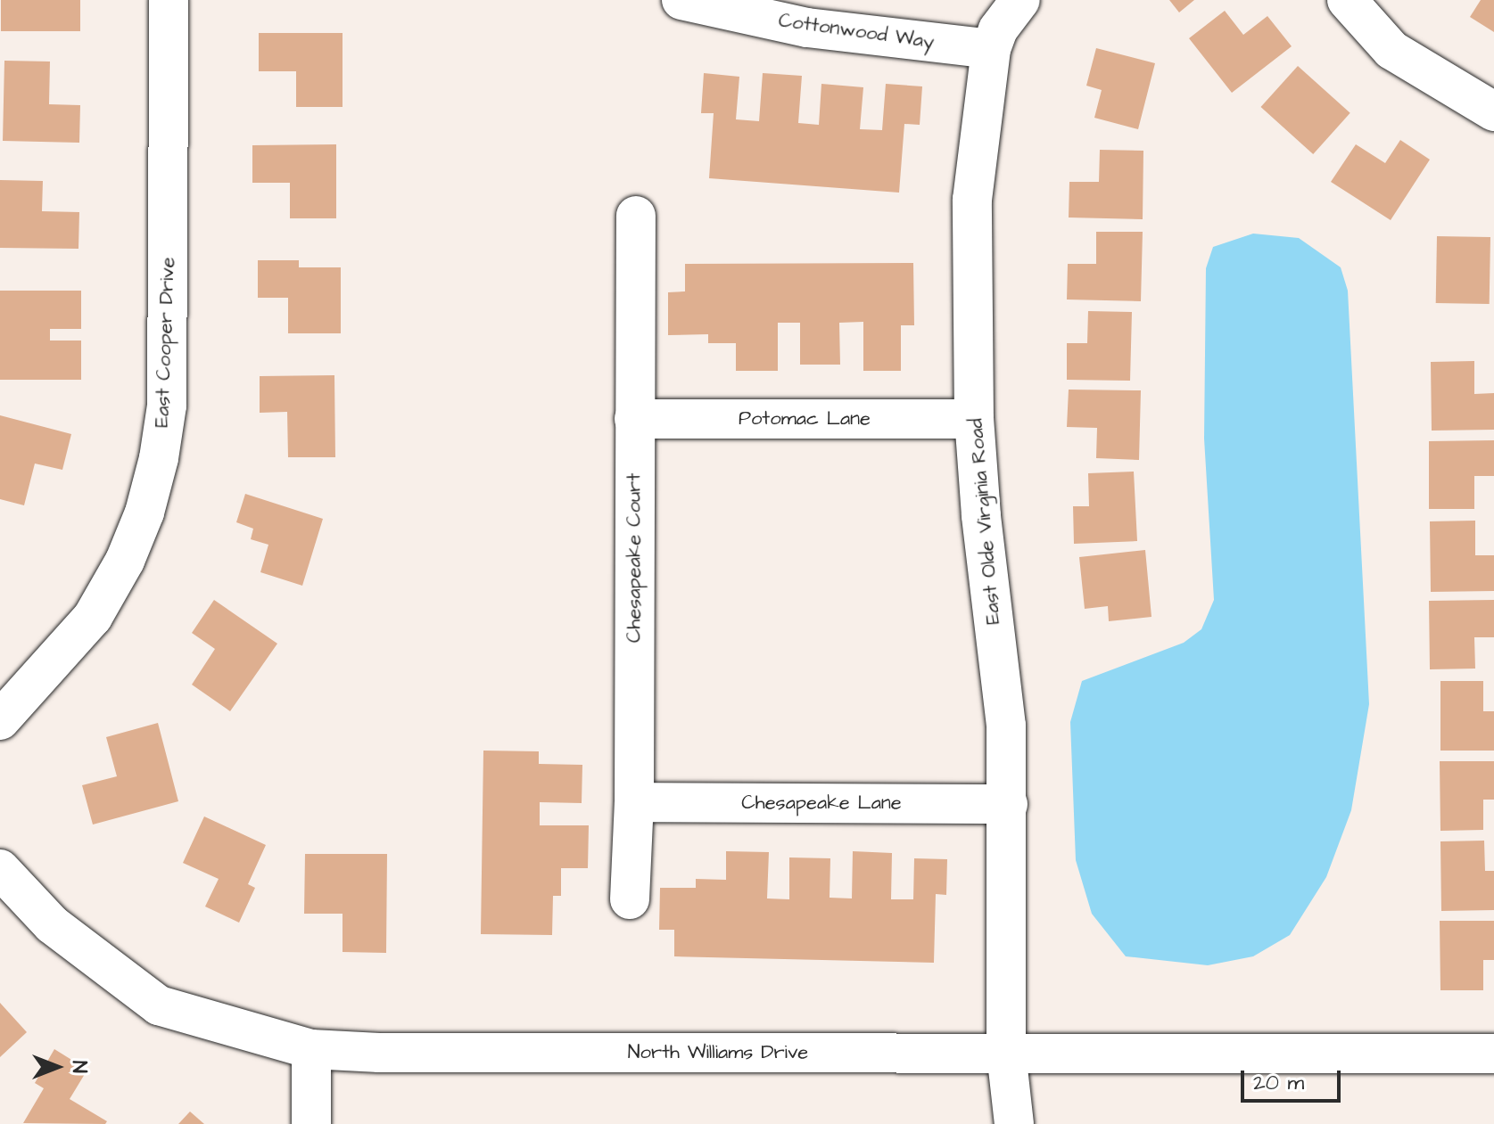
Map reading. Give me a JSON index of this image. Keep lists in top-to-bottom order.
{
  "streets": {
    "street": [
      "Cottonwood Way",
      "East Cooper Drive",
      "Potomac Lane",
      "East Olde Virginia Road",
      "Chesapeake Court",
      "Chesapeake Lane",
      "North Williams Drive"
    ]
  },
  "crossings": [
    ["Cottonwood Way", "East Olde Virginia Road"],
    ["Potomac Lane", "East Olde Virginia Road"],
    ["Potomac Lane", "Chesapeake Court"],
    ["East Olde Virginia Road", "Chesapeake Lane"],
    ["East Olde Virginia Road", "North Williams Drive"],
    ["Chesapeake Court", "Chesapeake Lane"]
  ],
  "scale_bar": "20 m",
  "north": "right"
}
